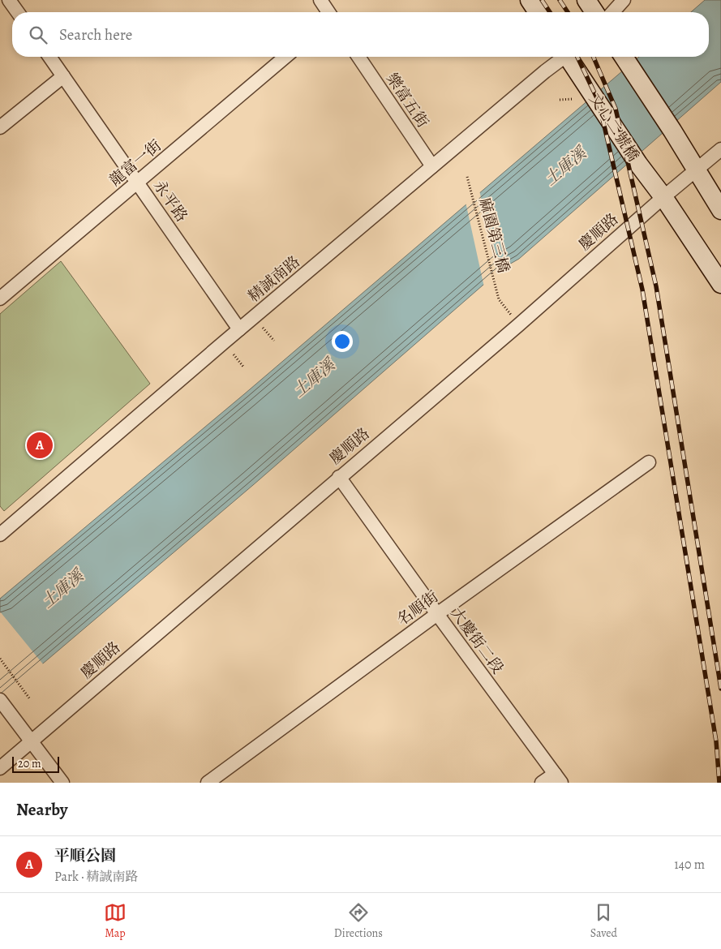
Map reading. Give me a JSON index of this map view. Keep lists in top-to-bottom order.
{
  "streets": {
    "main road": ["文心二號橋"],
    "street": [
      "樂富五街",
      "龍富一街",
      "永平路",
      "慶順路",
      "精誠南路",
      "名順街",
      "大慶街二段"
    ],
    "path": ["麻園第三橋"]
  },
  "crossings": [
    ["樂富五街", "精誠南路"],
    ["文心二號橋", "慶順路"],
    ["龍富一街", "永平路"],
    ["永平路", "精誠南路"],
    ["慶順路", "麻園第三橋"],
    ["慶順路", "大慶街二段"],
    ["名順街", "大慶街二段"]
  ],
  "water": ["土庫溪"],
  "scale_bar": "20 m",
  "page": {
    "search": "Search here",
    "pins": "A",
    "scale": "20 m",
    "heading": "Nearby",
    "list": [
      {
        "mark": "A",
        "name": "平順公園",
        "note": "Park · 精誠南路",
        "value": "140 m"
      }
    ],
    "nav": ["Map", "Directions", "Saved"]
  }
}
